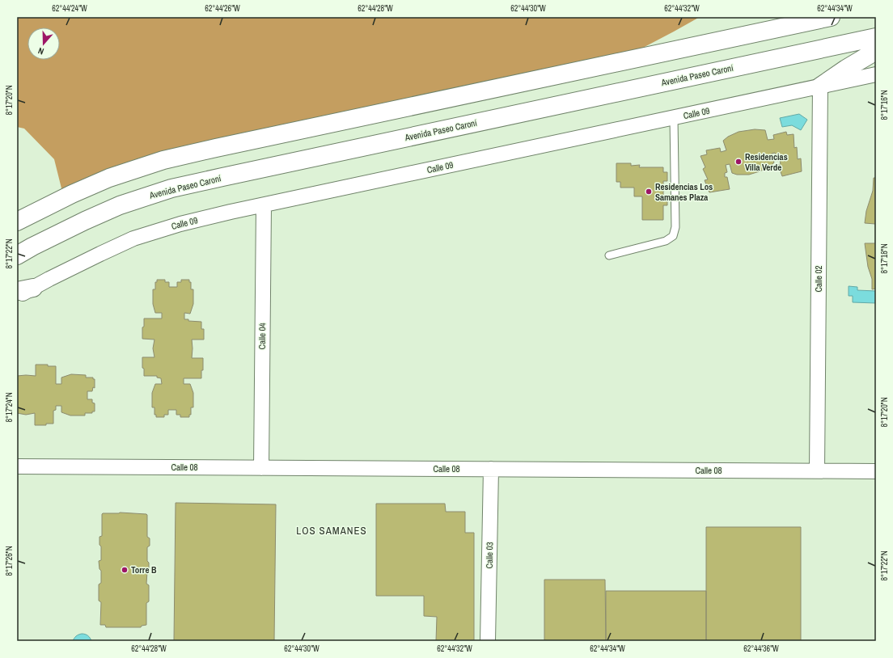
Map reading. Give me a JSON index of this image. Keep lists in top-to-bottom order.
{
  "streets": {
    "street": [
      "Avenida Paseo Caroní",
      "Calle 09",
      "Calle 02",
      "Calle 04",
      "Calle 08",
      "Calle 03"
    ]
  },
  "crossings": [
    ["Calle 09", "Calle 02"],
    ["Calle 09", "Calle 04"],
    ["Calle 02", "Calle 08"],
    ["Calle 04", "Calle 08"],
    ["Calle 08", "Calle 03"]
  ],
  "districts": ["LOS SAMANES"],
  "places": ["Residencias Villa Verde", "Residencias Los Samanes Plaza", "Torre B"],
  "north": "bottom",
  "coordinates": [
    "62°44'24\"W",
    "62°44'26\"W",
    "62°44'28\"W",
    "62°44'30\"W",
    "62°44'32\"W",
    "62°44'34\"W",
    "8°17'20\"N",
    "8°17'16\"N",
    "8°17'22\"N",
    "8°17'18\"N",
    "8°17'24\"N",
    "8°17'26\"N",
    "62°44'36\"W"
  ]
}
